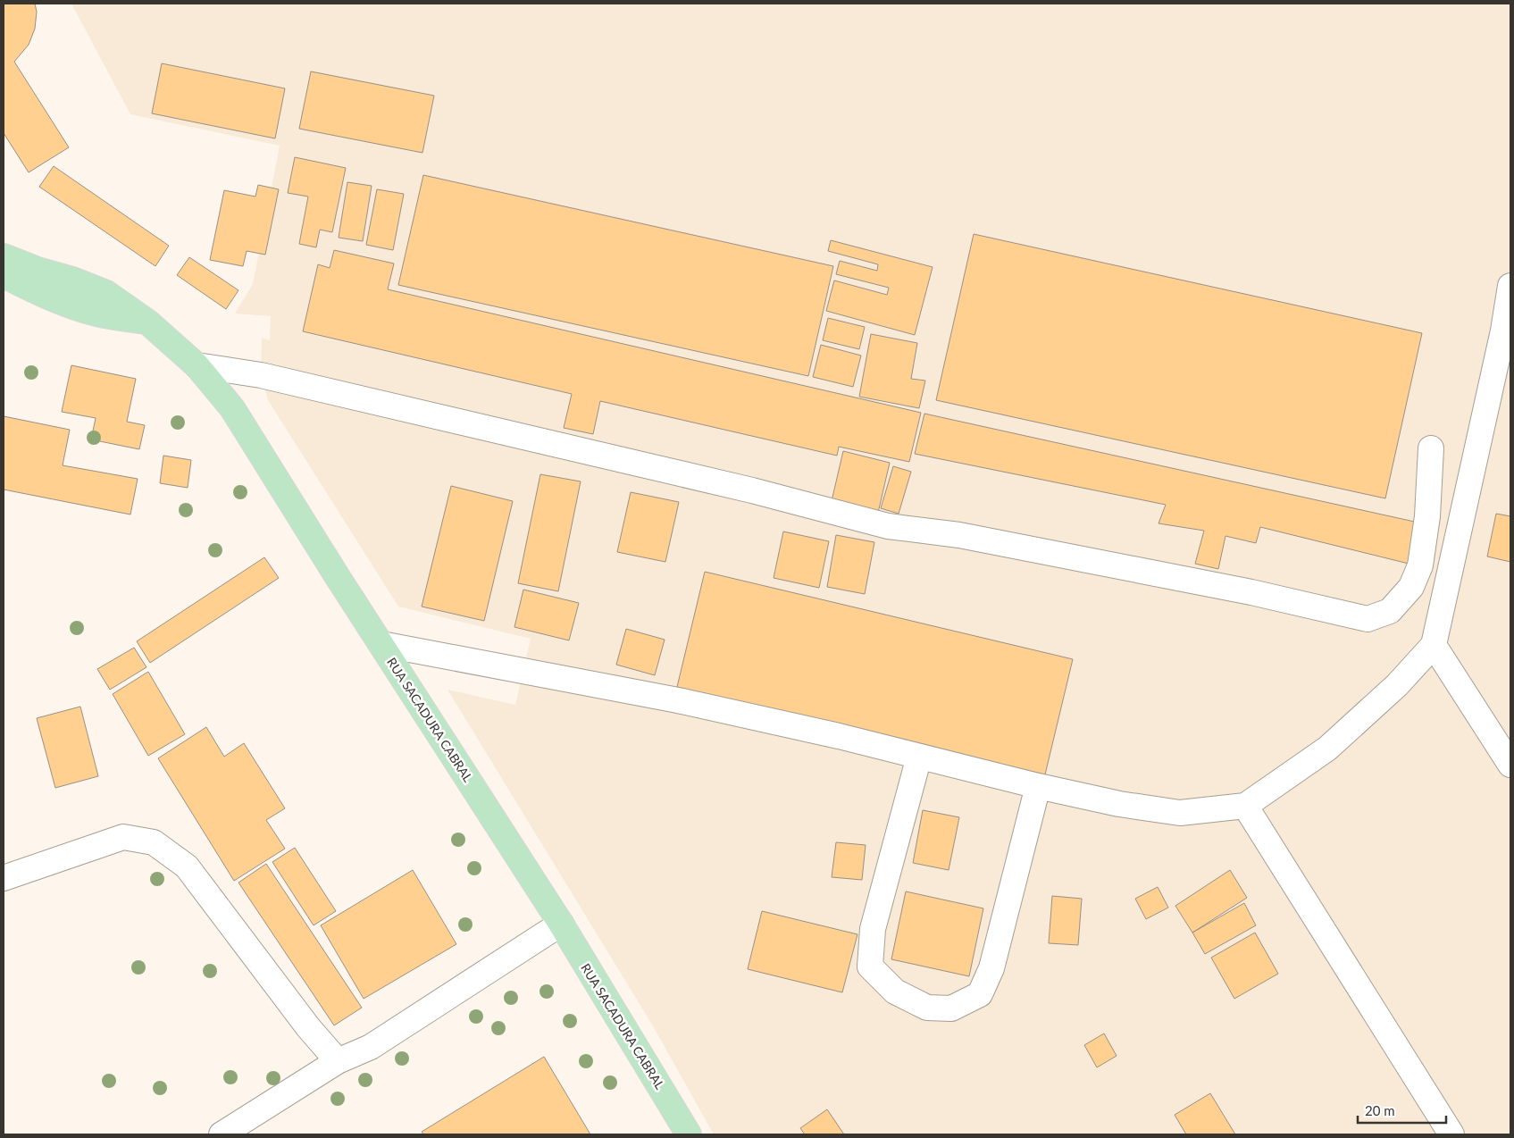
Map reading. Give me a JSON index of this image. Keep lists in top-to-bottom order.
{
  "streets": {
    "main road": ["RUA SACADURA CABRAL"]
  },
  "scale_bar": "20 m"
}
